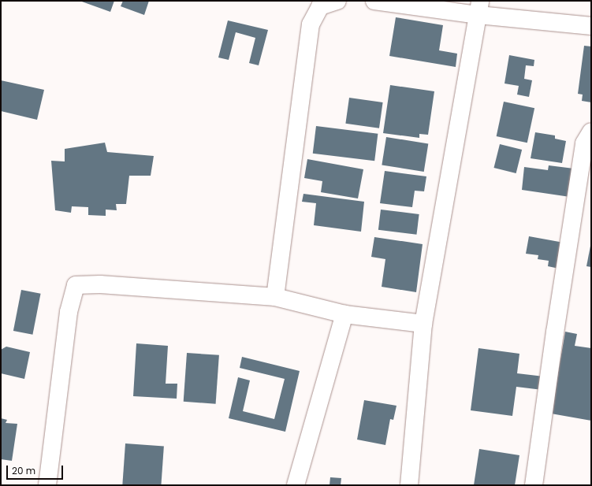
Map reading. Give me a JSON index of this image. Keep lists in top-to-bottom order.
{
  "scale_bar": "20 m"
}
